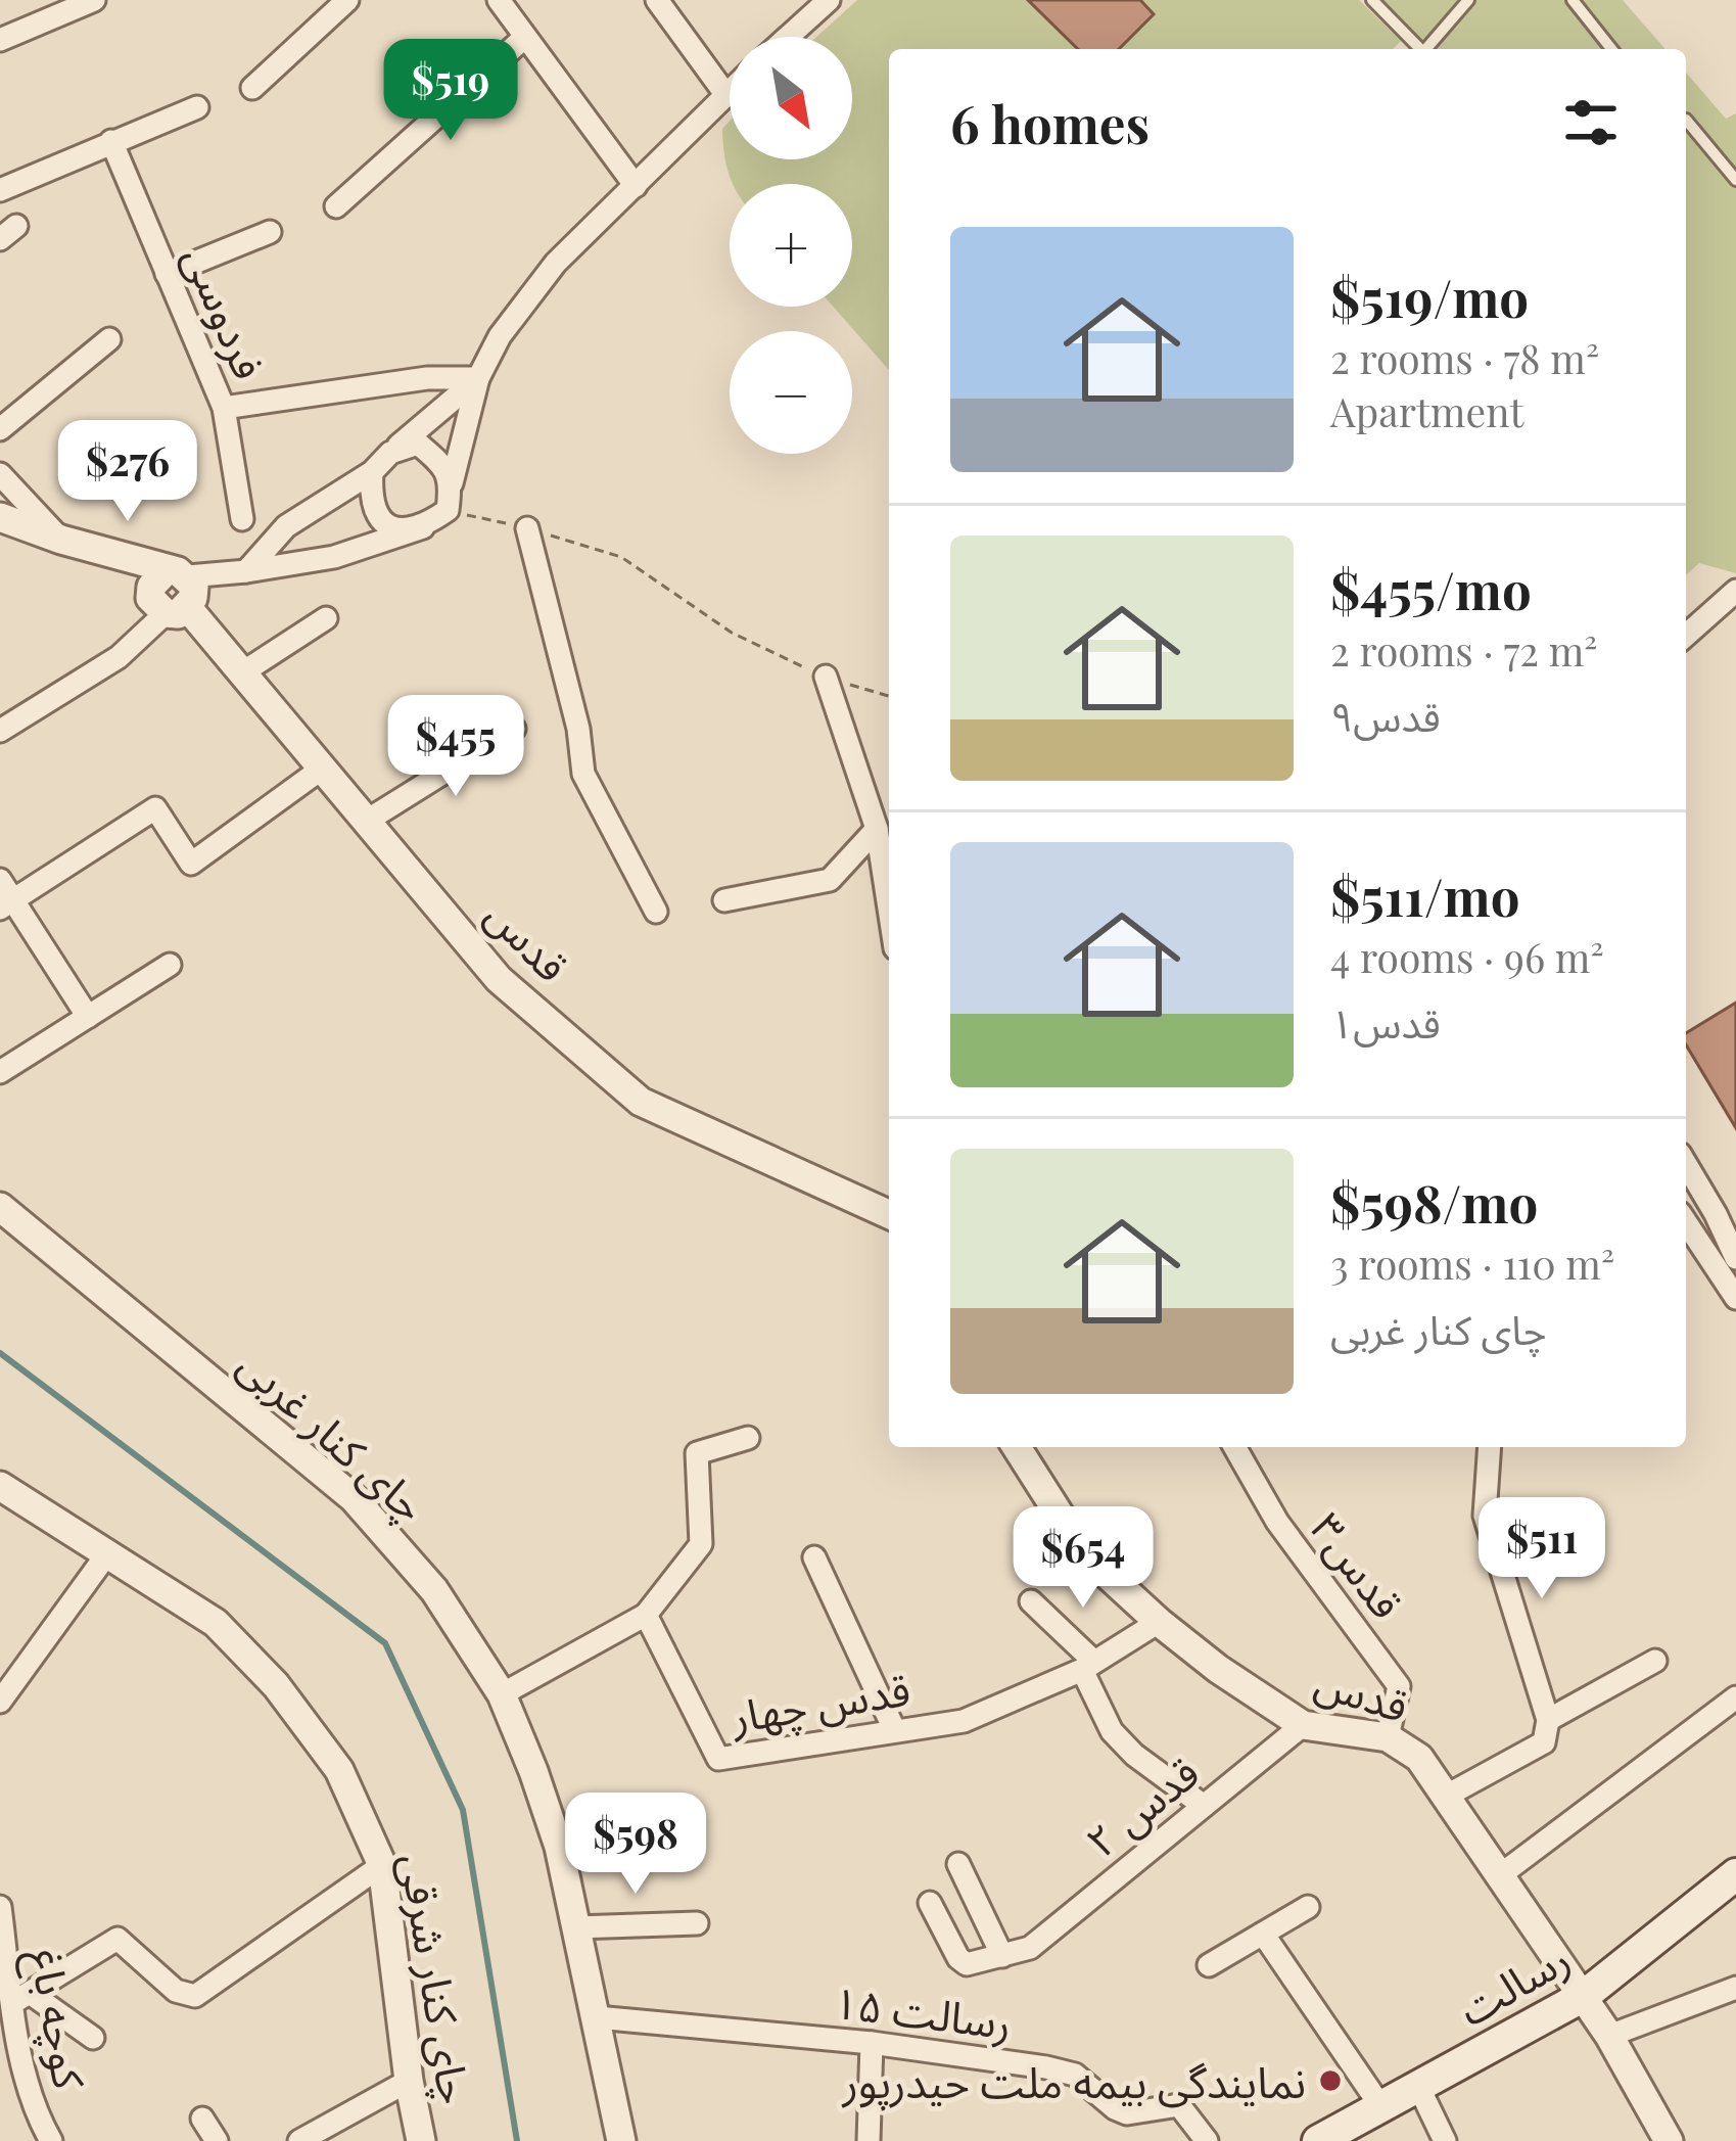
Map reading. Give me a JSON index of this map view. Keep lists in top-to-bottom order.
{
  "streets": {
    "main road": ["رسالت"],
    "street": [
      "فردوسی",
      "قدس",
      "چای کنار غربی",
      "قدس۳",
      "قدس چهار",
      "قدس ۲",
      "چای کنار شرقی",
      "رسالت ۱۵",
      "کوچه باغ"
    ]
  },
  "crossings": [
    ["قدس", "قدس۳"],
    ["قدس", "قدس چهار"],
    ["قدس", "قدس ۲"],
    ["قدس", "رسالت"],
    ["چای کنار غربی", "رسالت ۱۵"]
  ],
  "places": ["نمایندگی بیمه ملت حیدرپور"],
  "north": "bottom right",
  "page": {
    "map_buttons": ["+", "−"],
    "price": [
      "$519",
      "$276",
      "$455",
      "$511",
      "$654",
      "$598"
    ],
    "heading": "6 homes",
    "list": [
      {
        "name": "$519/mo",
        "note": "2 rooms · 78 m² · Apartment"
      },
      {
        "name": "$455/mo",
        "note": "2 rooms · 72 m² · قدس۹"
      },
      {
        "name": "$511/mo",
        "note": "4 rooms · 96 m² · قدس۱"
      },
      {
        "name": "$598/mo",
        "note": "3 rooms · 110 m² · چای کنار غربی"
      }
    ]
  }
}
